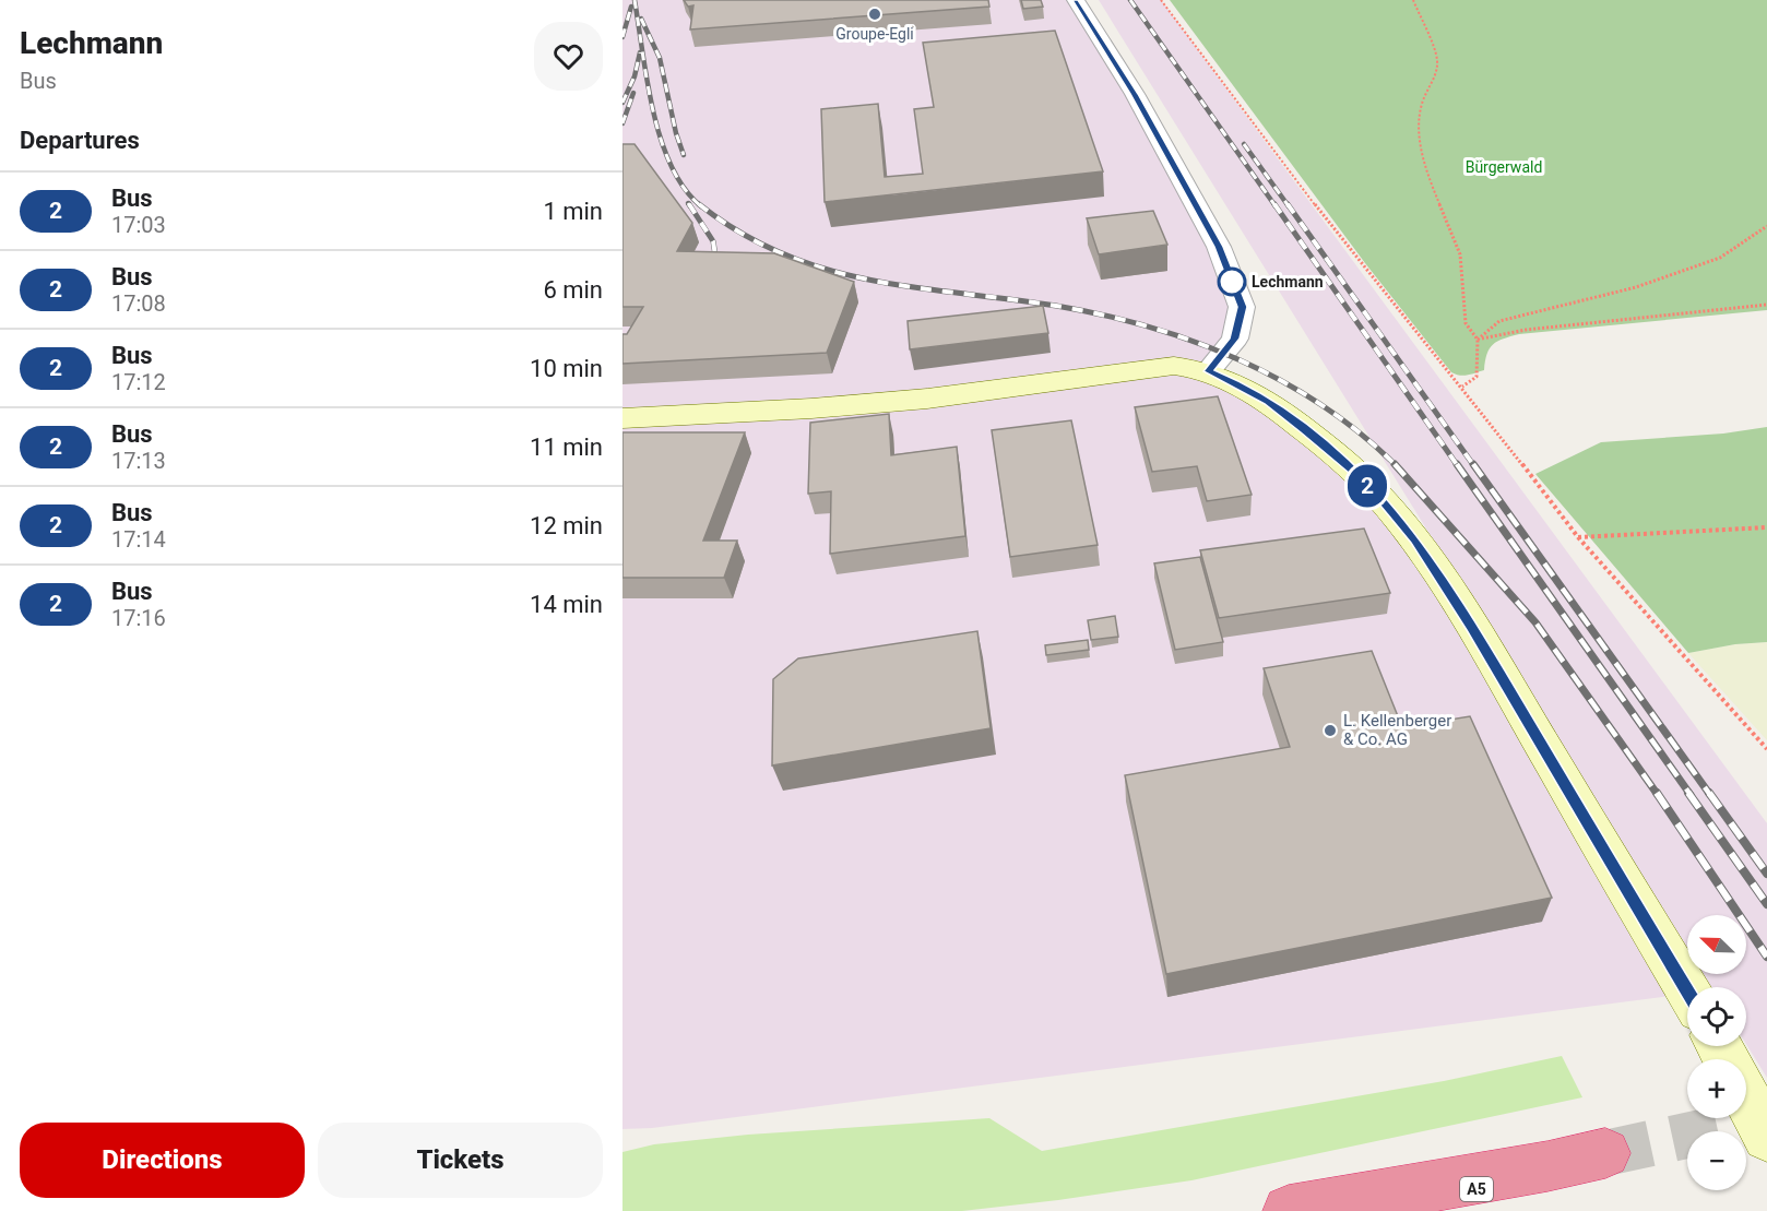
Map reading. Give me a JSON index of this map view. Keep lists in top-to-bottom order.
{
  "streets": {
    "highway": ["A5"]
  },
  "parks": ["Bürgerwald"],
  "places": ["Groupe-Egli", "Lechmann", "L. Kellenberger & Co. AG"],
  "lines": ["bus line 2"],
  "north": "top left",
  "page": {
    "heading": [
      ["Lechmann", "Bus"],
      "Departures"
    ],
    "on_map": "2",
    "list": [
      {
        "mark": "2",
        "name": "Bus",
        "note": "17:03",
        "value": "1 min"
      },
      {
        "mark": "2",
        "name": "Bus",
        "note": "17:08",
        "value": "6 min"
      },
      {
        "mark": "2",
        "name": "Bus",
        "note": "17:12",
        "value": "10 min"
      },
      {
        "mark": "2",
        "name": "Bus",
        "note": "17:13",
        "value": "11 min"
      },
      {
        "mark": "2",
        "name": "Bus",
        "note": "17:14",
        "value": "12 min"
      },
      {
        "mark": "2",
        "name": "Bus",
        "note": "17:16",
        "value": "14 min"
      }
    ],
    "map_buttons": ["+", "−"],
    "buttons": ["Directions", "Tickets"]
  }
}
